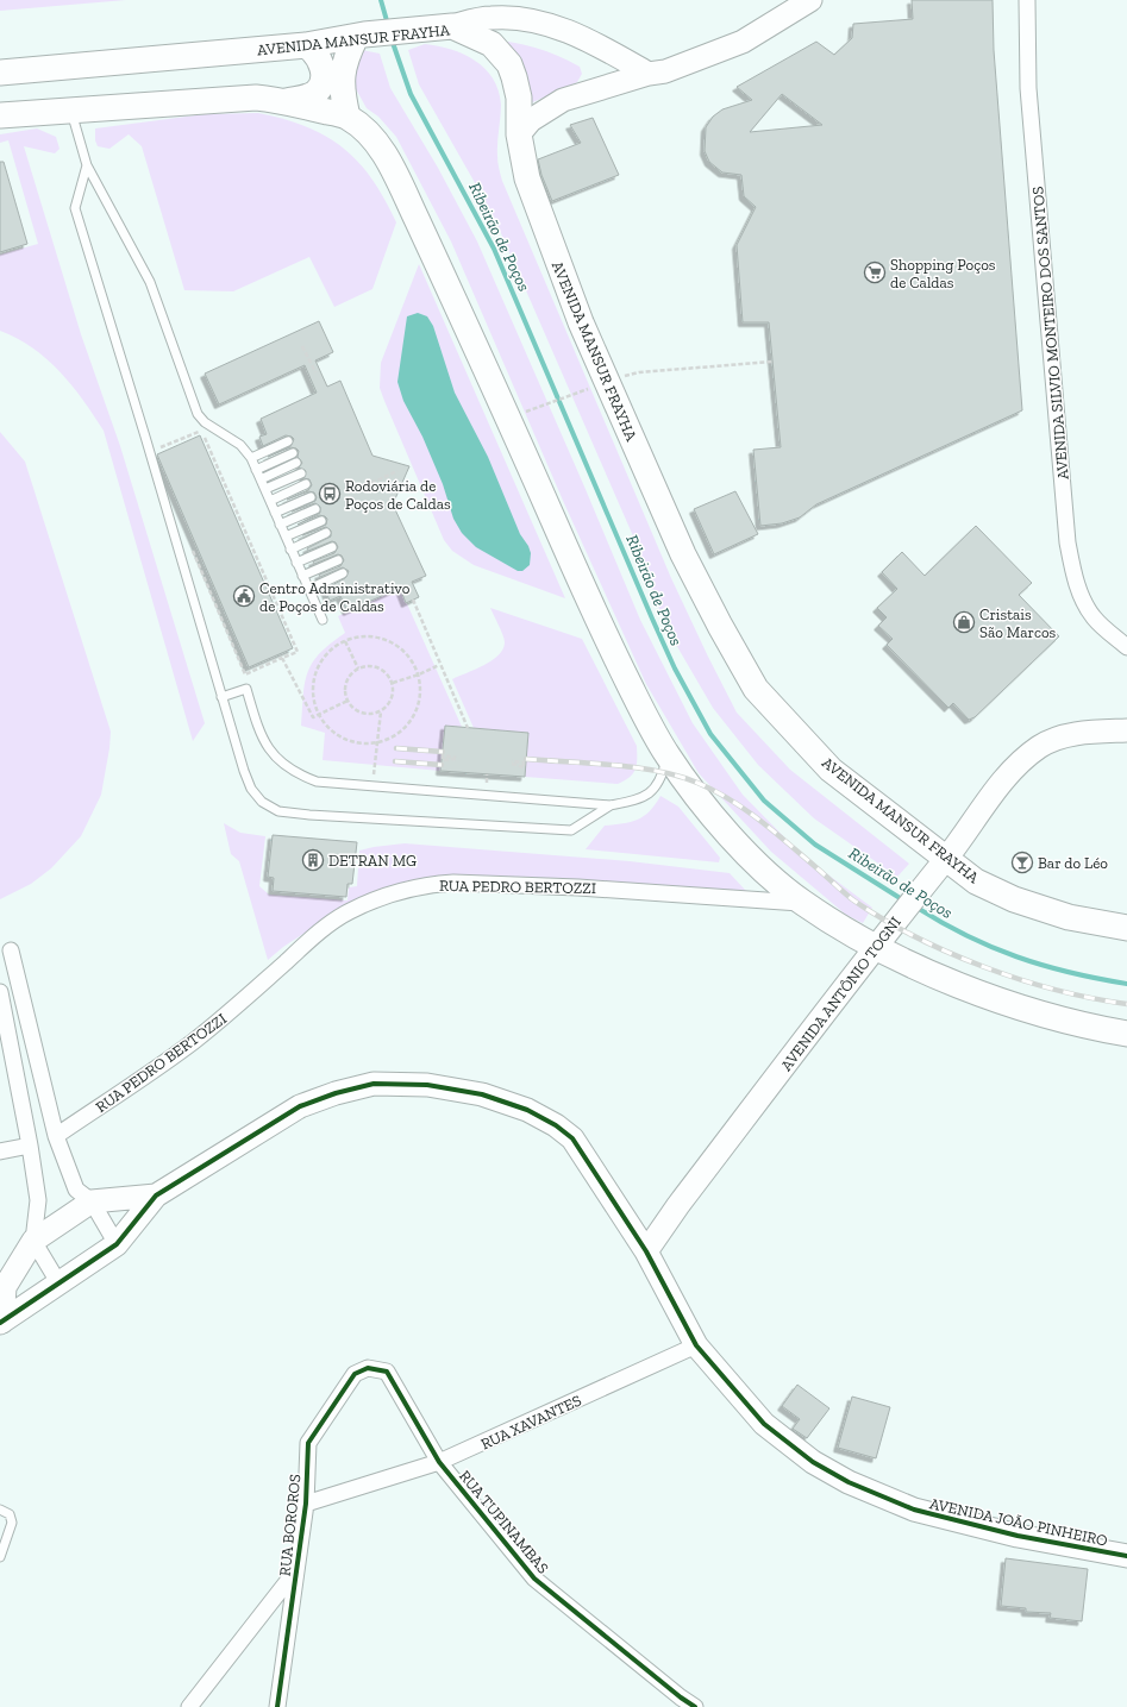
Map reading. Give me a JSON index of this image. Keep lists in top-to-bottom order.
{
  "streets": {
    "main road": ["AVENIDA MANSUR FRAYHA"],
    "street": [
      "AVENIDA SILVIO MONTEIRO DOS SANTOS",
      "RUA PEDRO BERTOZZI",
      "AVENIDA ANTÔNIO TOGNI",
      "RUA XAVANTES",
      "RUA TUPINAMBAS",
      "AVENIDA JOÃO PINHEIRO",
      "RUA BOROROS"
    ]
  },
  "crossings": [
    ["AVENIDA MANSUR FRAYHA", "AVENIDA ANTÔNIO TOGNI"],
    ["AVENIDA ANTÔNIO TOGNI", "AVENIDA JOÃO PINHEIRO"],
    ["RUA XAVANTES", "RUA TUPINAMBAS"],
    ["RUA XAVANTES", "AVENIDA JOÃO PINHEIRO"],
    ["RUA XAVANTES", "RUA BOROROS"],
    ["RUA TUPINAMBAS", "RUA BOROROS"]
  ],
  "water": ["Ribeirão de Poços"],
  "places": {
    "supermarket": ["Shopping Poços de Caldas"],
    "bus stop": ["Rodoviária de Poços de Caldas"],
    "public building": ["Centro Administrativo de Poços de Caldas"],
    "shop": ["Cristais São Marcos"],
    "building": ["DETRAN MG"],
    "bar": ["Bar do Léo"]
  }
}
